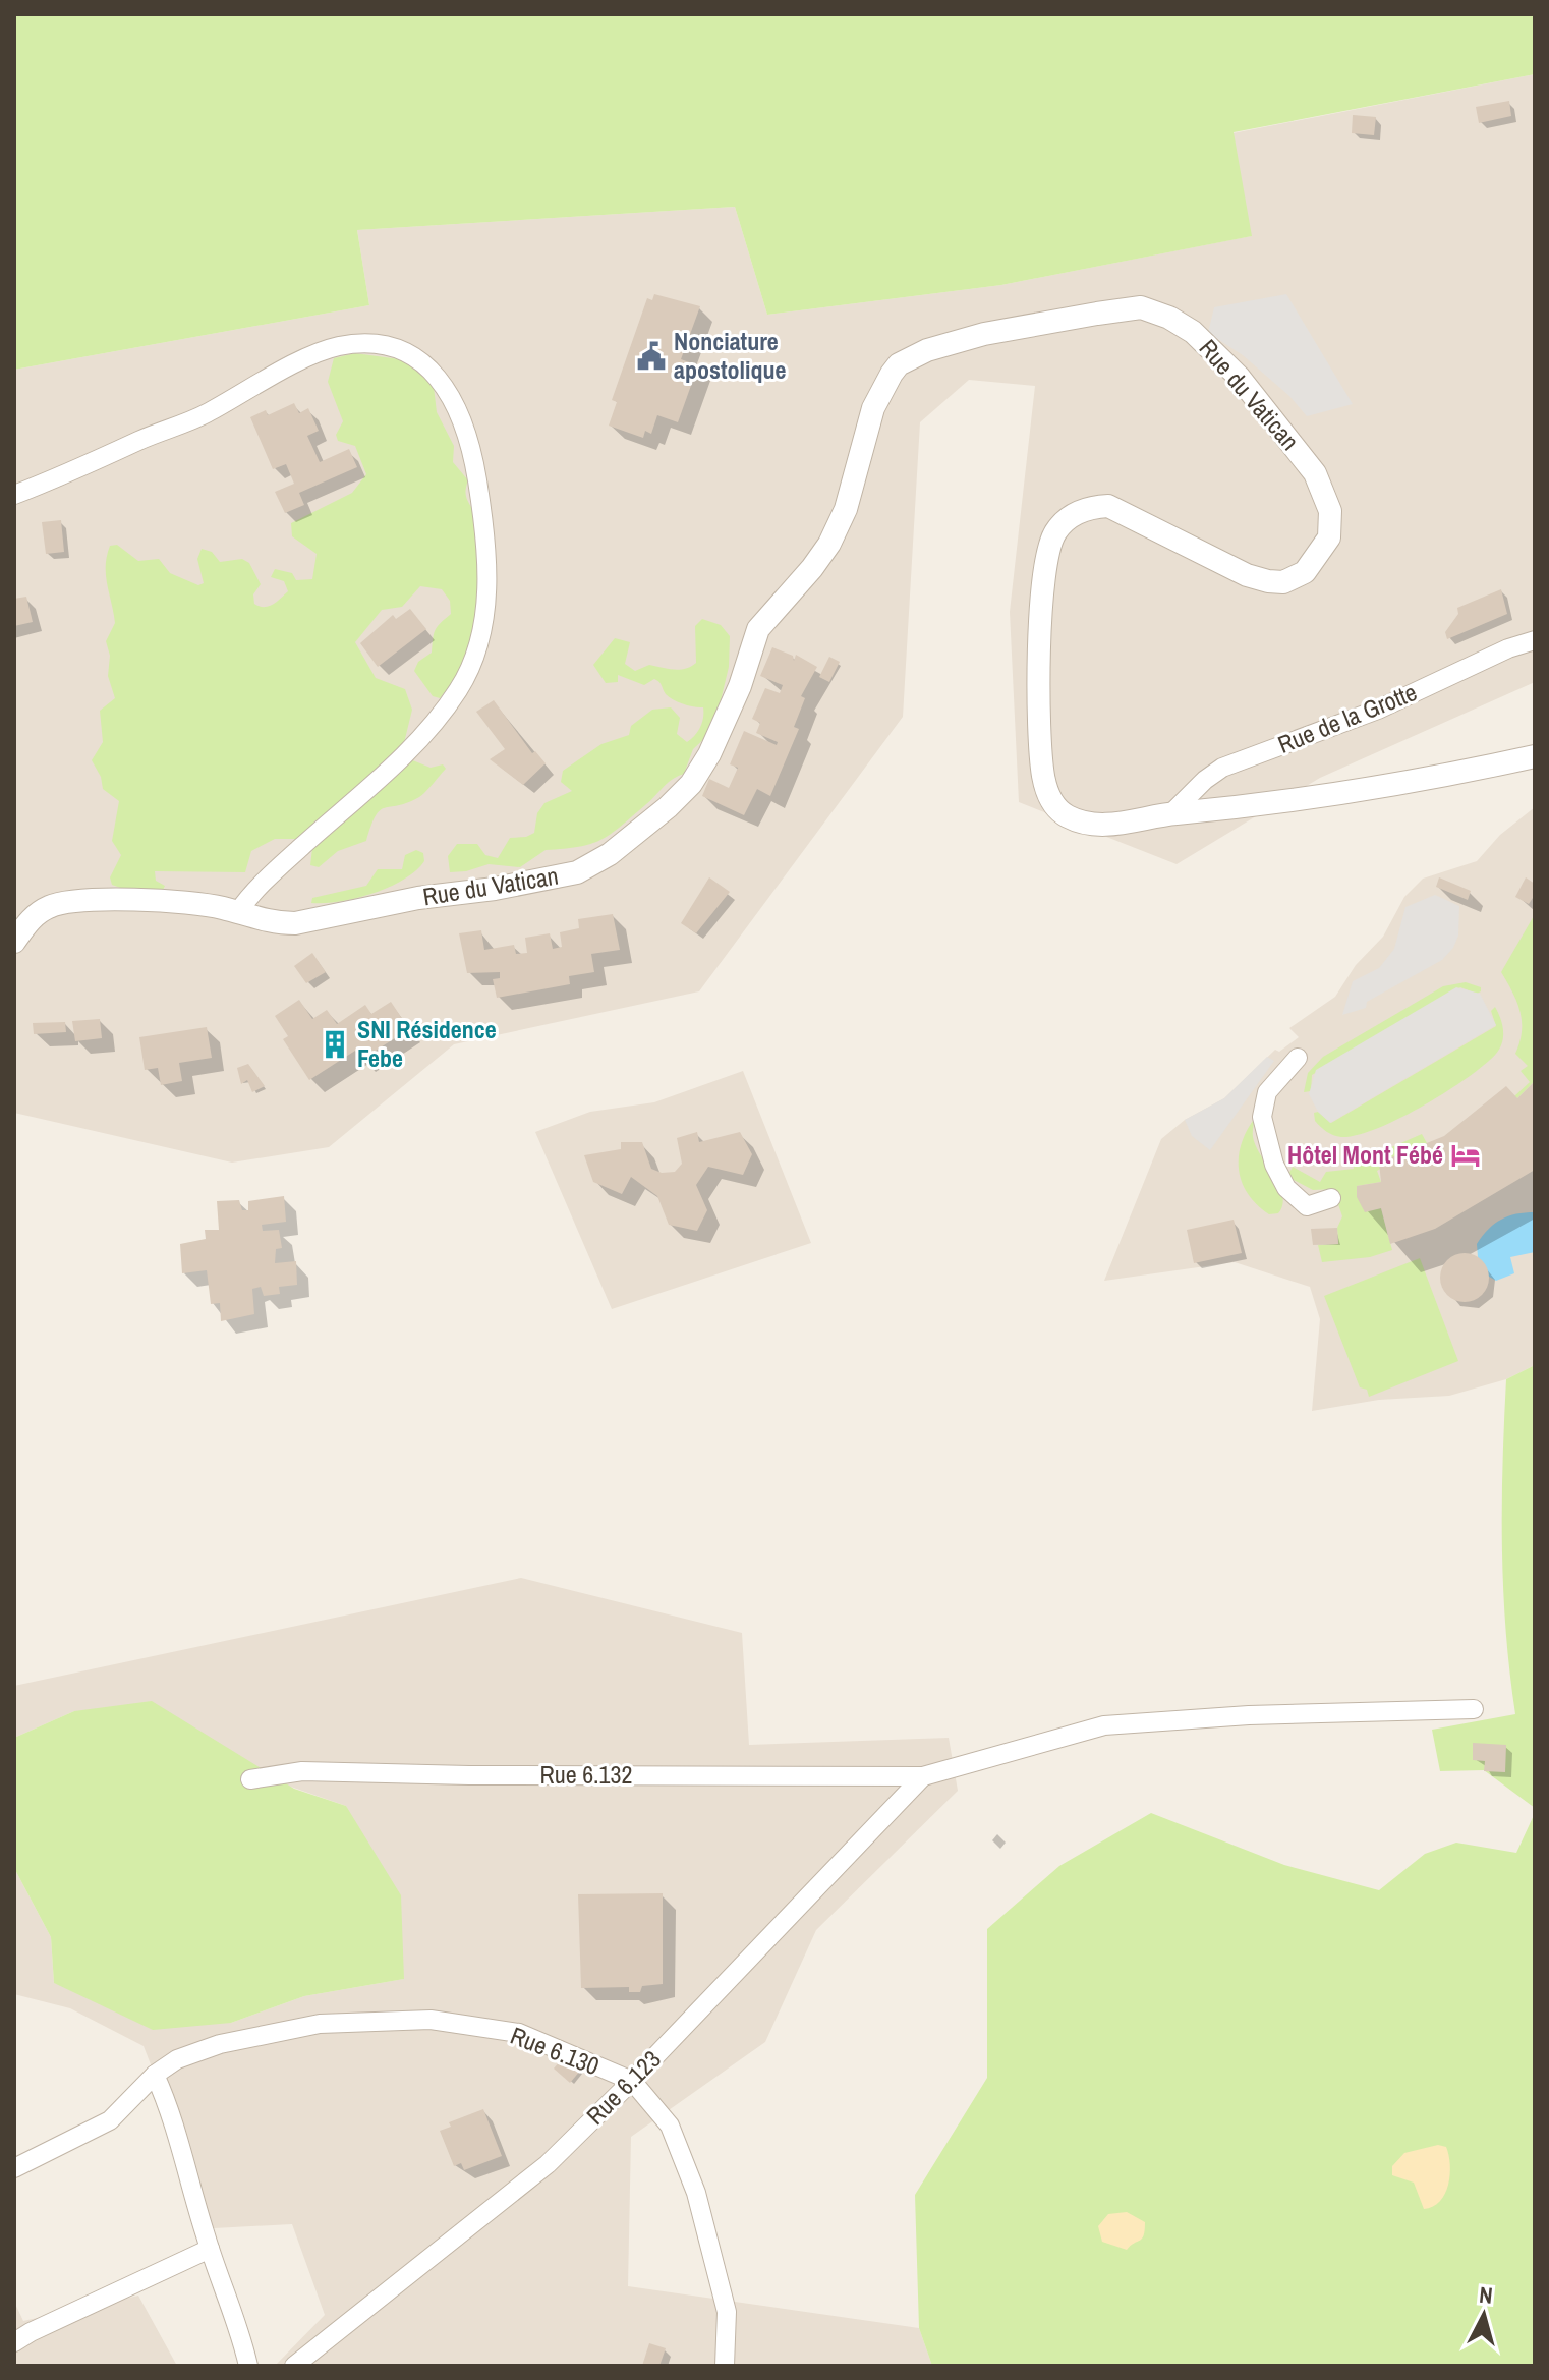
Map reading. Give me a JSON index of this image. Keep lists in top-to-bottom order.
{
  "streets": {
    "street": [
      "Rue du Vatican",
      "Rue de la Grotte",
      "Rue 6.132",
      "Rue 6.130",
      "Rue 6.123"
    ]
  },
  "crossings": [
    ["Rue du Vatican", "Rue de la Grotte"],
    ["Rue 6.132", "Rue 6.123"],
    ["Rue 6.130", "Rue 6.123"]
  ],
  "places": {
    "public building": ["Nonciature apostolique"],
    "building": ["SNI Résidence Febe"],
    "hotel": ["Hôtel Mont Fébé"]
  },
  "north": "top"
}
